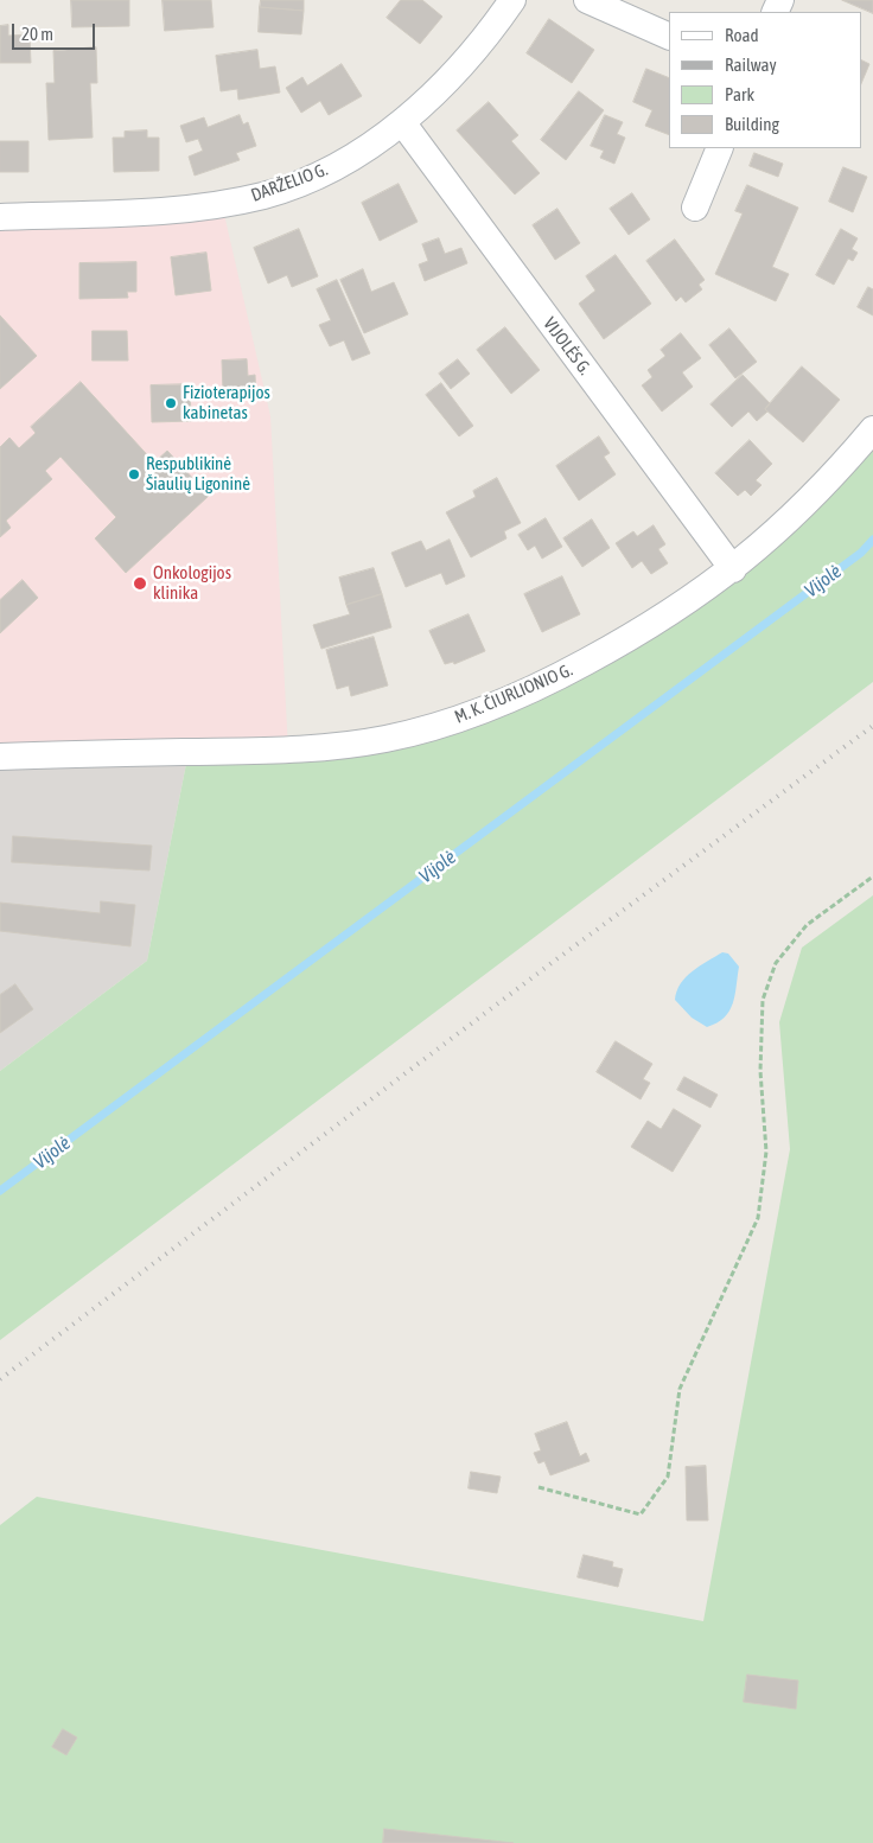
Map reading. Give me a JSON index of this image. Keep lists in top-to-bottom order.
{
  "streets": {
    "street": ["DARŽELIO G.", "VIJOLĖS G.", "M. K. ČIURLIONIO G."]
  },
  "crossings": [
    ["DARŽELIO G.", "VIJOLĖS G."],
    ["VIJOLĖS G.", "M. K. ČIURLIONIO G."]
  ],
  "water": ["Vijolė"],
  "places": ["Fizioterapijos kabinetas", "Respublikinė Šiaulių Ligoninė", "Onkologijos klinika"],
  "legend": [
    "Road",
    "Railway",
    "Park",
    "Building"
  ],
  "scale_bar": "20 m"
}
